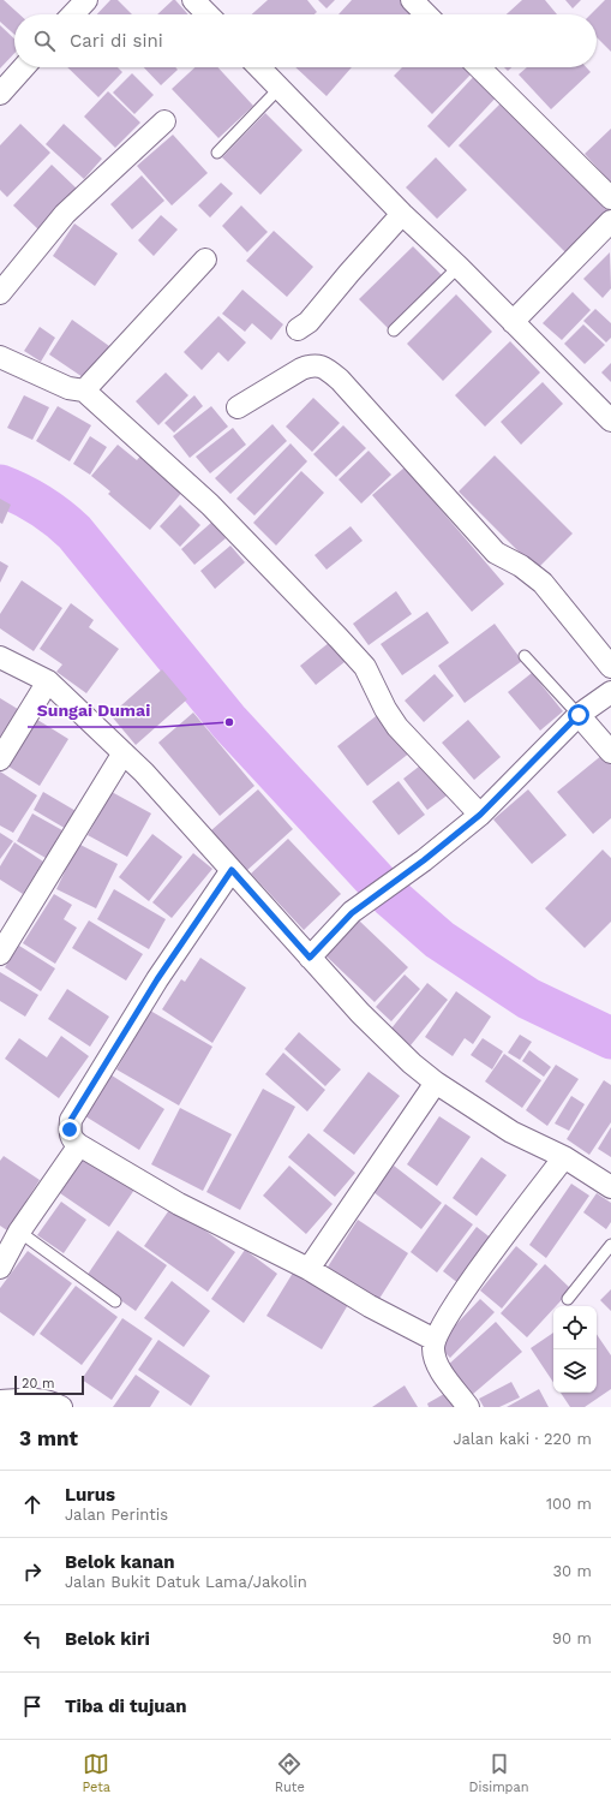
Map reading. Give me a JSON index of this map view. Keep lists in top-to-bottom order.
{
  "places": ["Sungai Dumai"],
  "scale_bar": "20 m",
  "page": {
    "search": "Cari di sini",
    "scale": "20 m",
    "heading": ["3 mnt", "Jalan kaki · 220 m"],
    "list": [
      ["Lurus", "Jalan Perintis", "100 m"],
      ["Belok kanan", "Jalan Bukit Datuk Lama/Jakolin", "30 m"],
      ["Belok kiri", "90 m"],
      "Tiba di tujuan"
    ],
    "nav": ["Peta", "Rute", "Disimpan"]
  }
}
